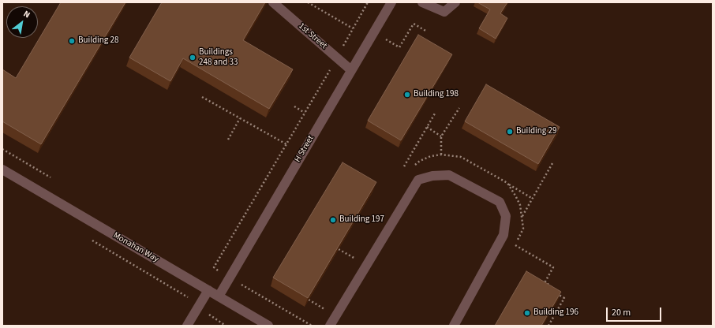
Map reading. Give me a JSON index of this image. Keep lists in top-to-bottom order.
{
  "streets": {
    "street": ["1st Street", "H Street", "Monahan Way"]
  },
  "crossings": [
    ["1st Street", "H Street"],
    ["H Street", "Monahan Way"]
  ],
  "places": [
    "Building 28",
    "Buildings 248 and 33",
    "Building 198",
    "Building 29",
    "Building 197",
    "Building 196"
  ],
  "scale_bar": "20 m",
  "north": "top right"
}
